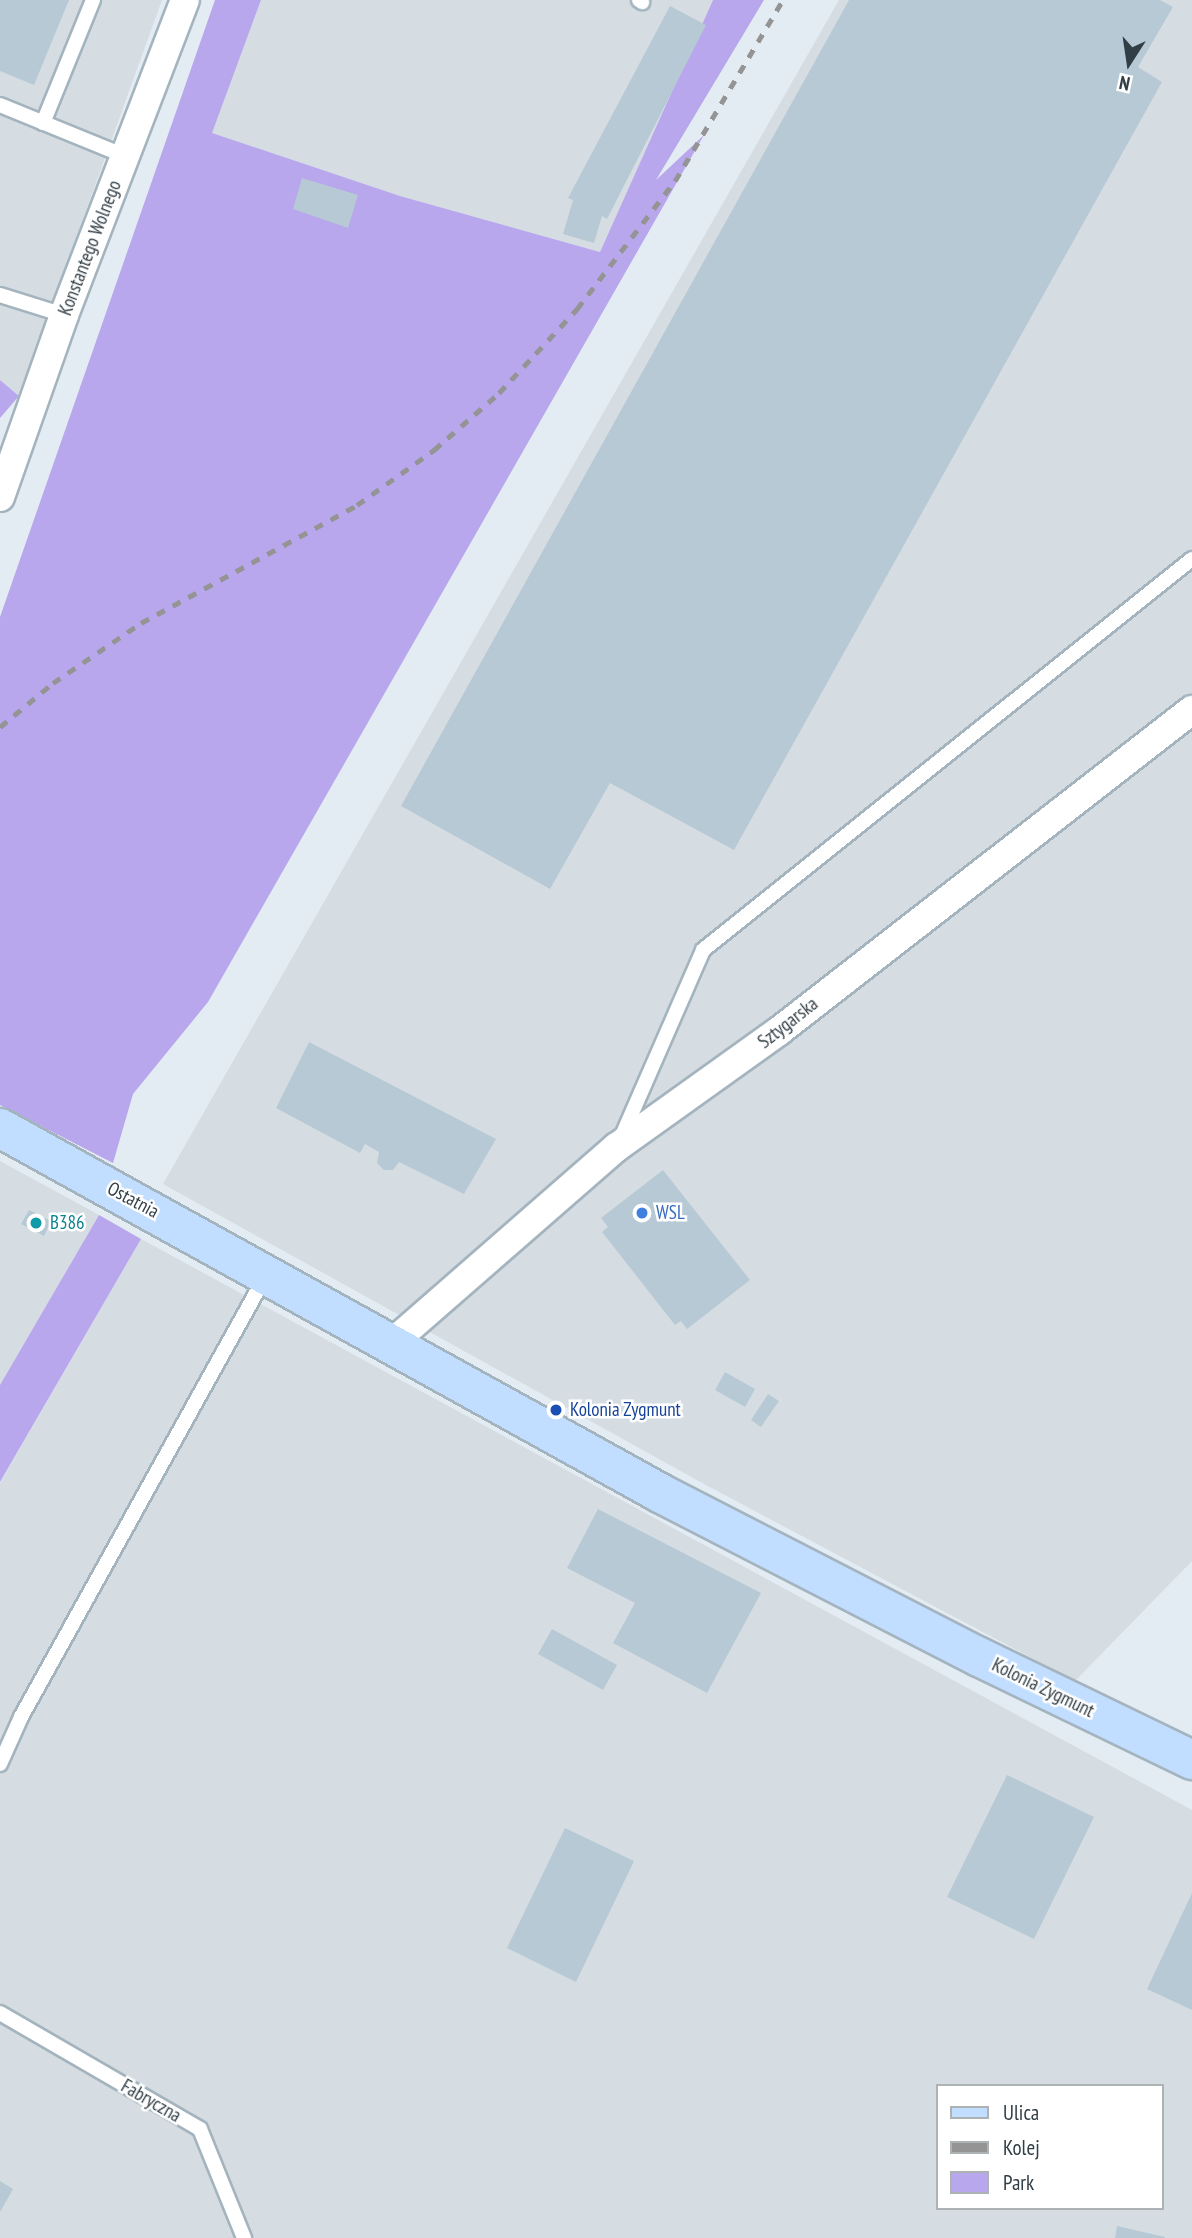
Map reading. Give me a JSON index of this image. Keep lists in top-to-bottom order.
{
  "streets": {
    "street": [
      "Konstantego Wolnego",
      "Sztygarska",
      "Ostatnia",
      "Kolonia Zygmunt"
    ],
    "lane": ["Fabryczna"]
  },
  "crossings": [
    ["Sztygarska", "Kolonia Zygmunt"],
    ["Ostatnia", "Kolonia Zygmunt"]
  ],
  "places": ["WSL", "B386", "Kolonia Zygmunt"],
  "legend": ["Ulica", "Kolej", "Park"],
  "north": "bottom"
}
